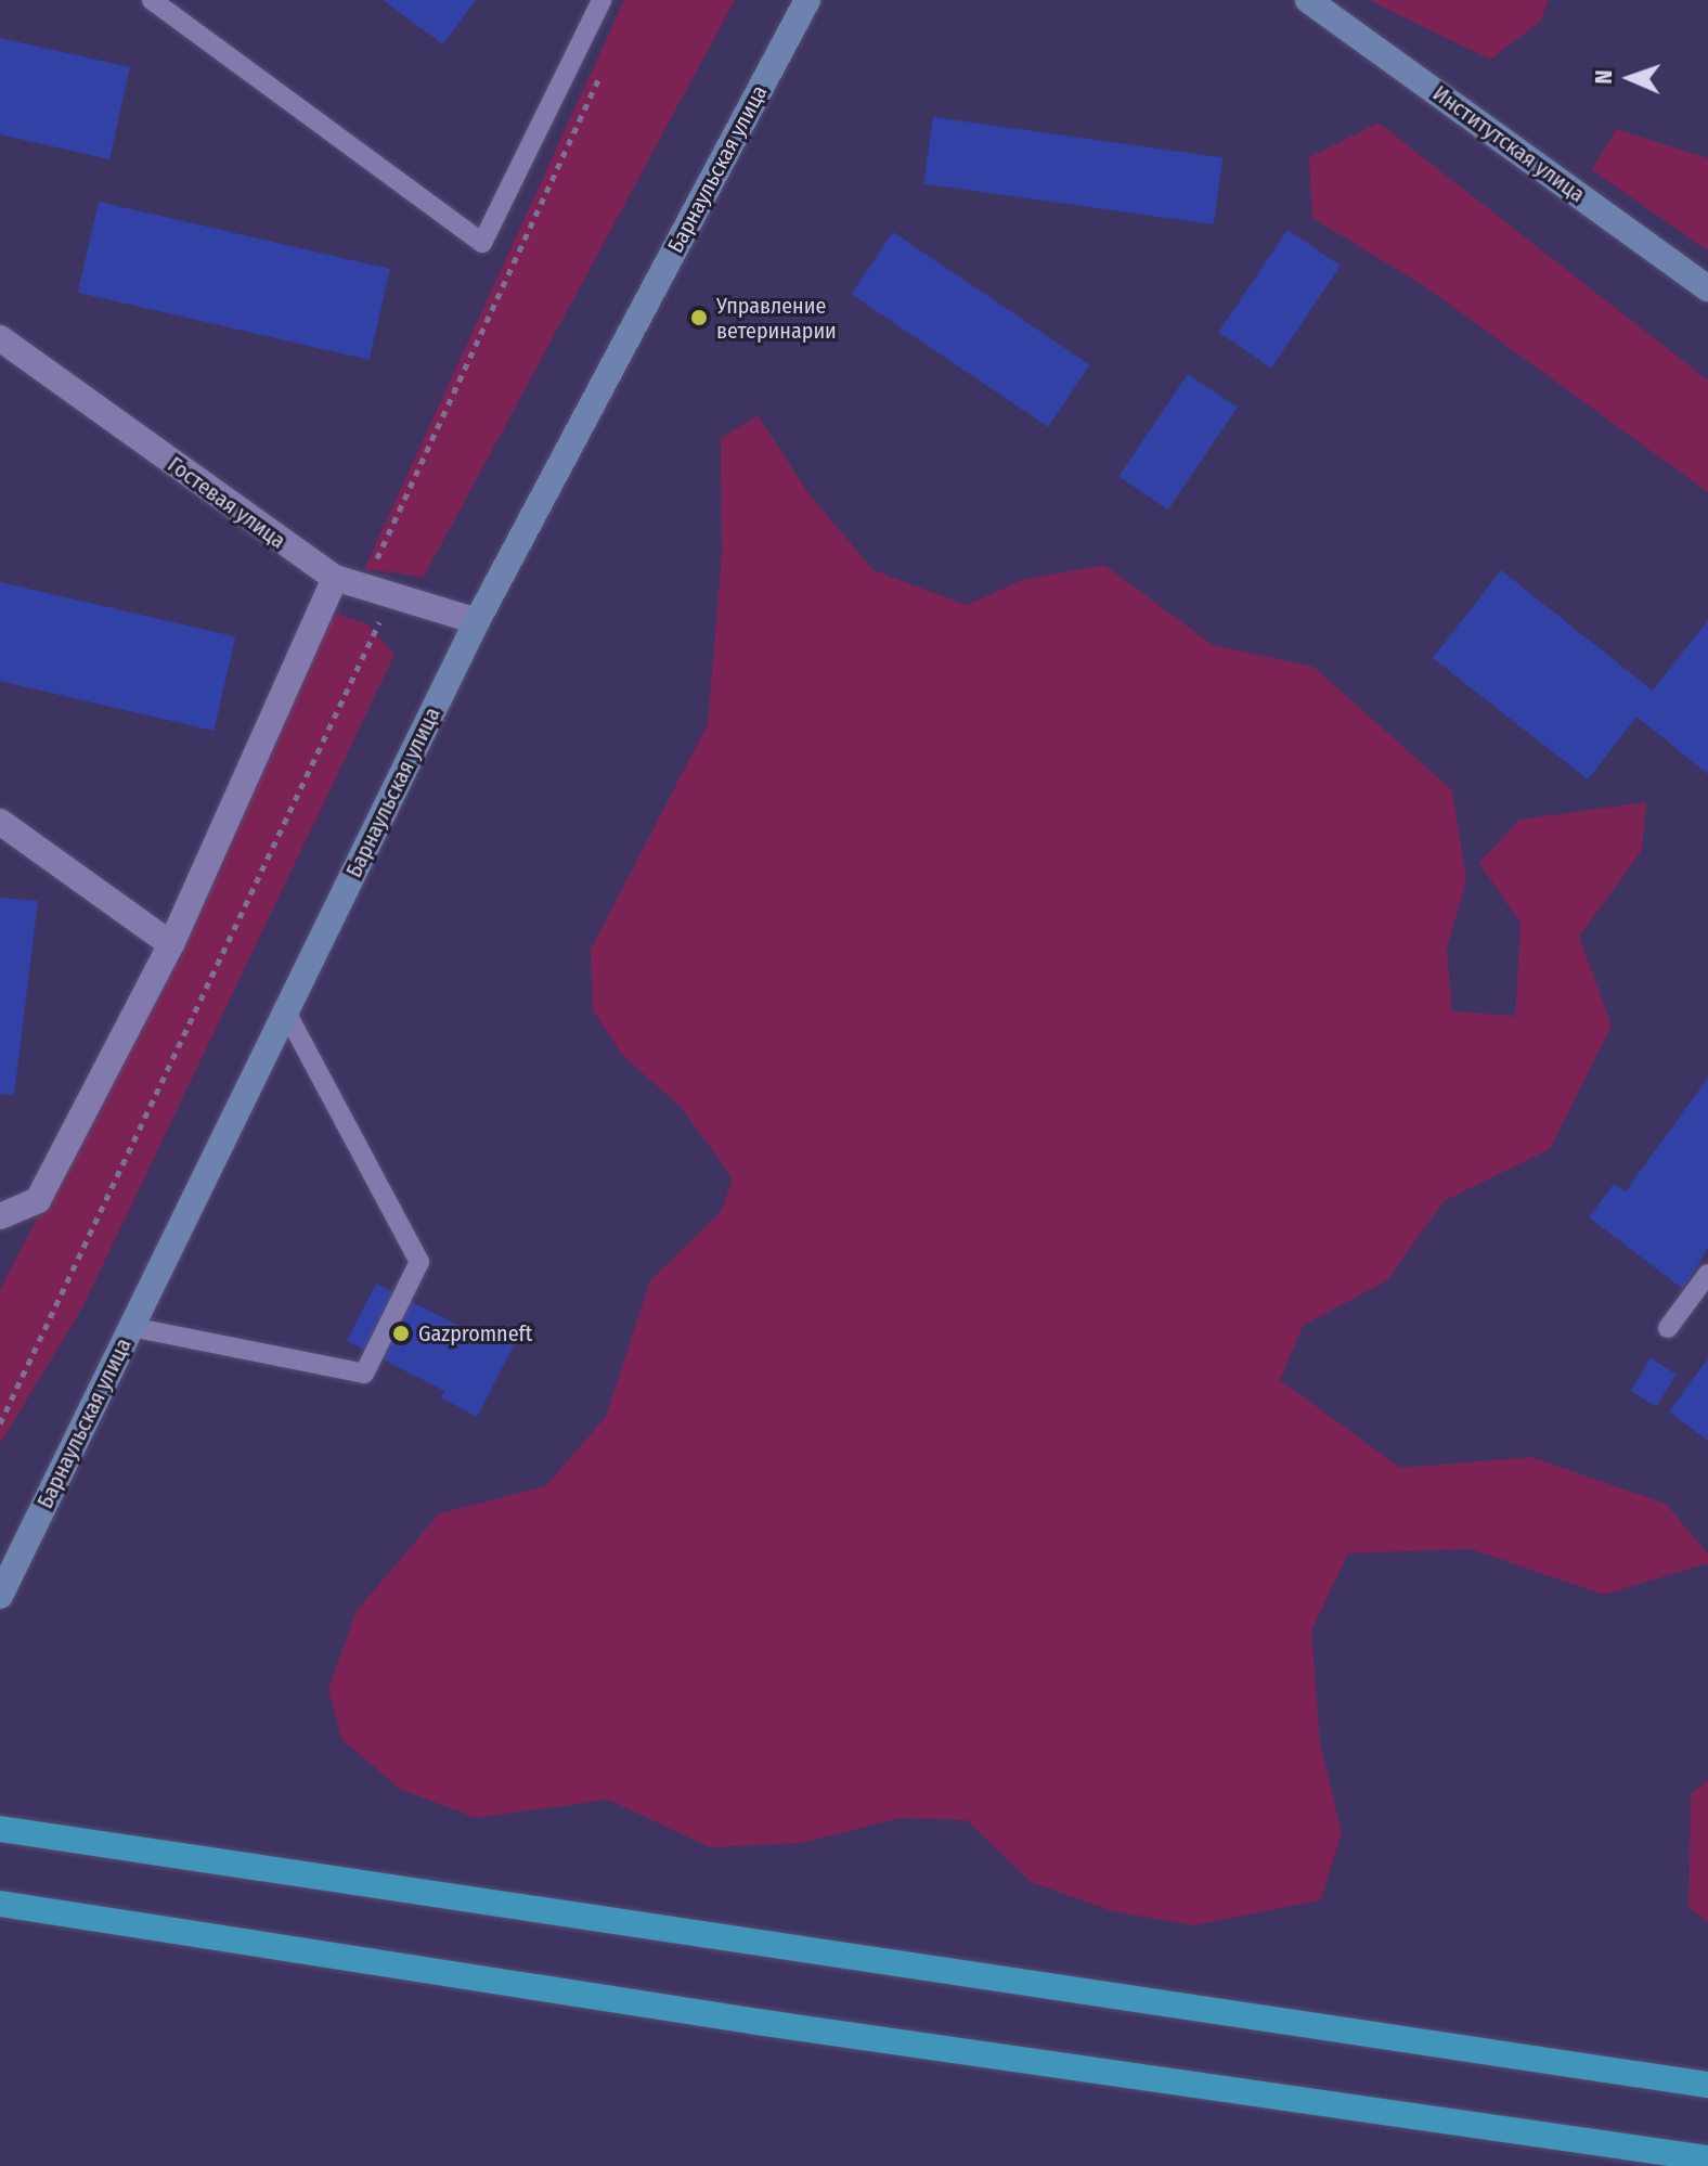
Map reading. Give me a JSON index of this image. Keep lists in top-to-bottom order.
{
  "streets": {
    "street": ["Институтская улица", "Барнаульская улица", "Гостевая улица"]
  },
  "crossings": [
    ["Барнаульская улица", "Гостевая улица"]
  ],
  "places": ["Управление ветеринарии", "Gazpromneft"],
  "north": "left"
}
